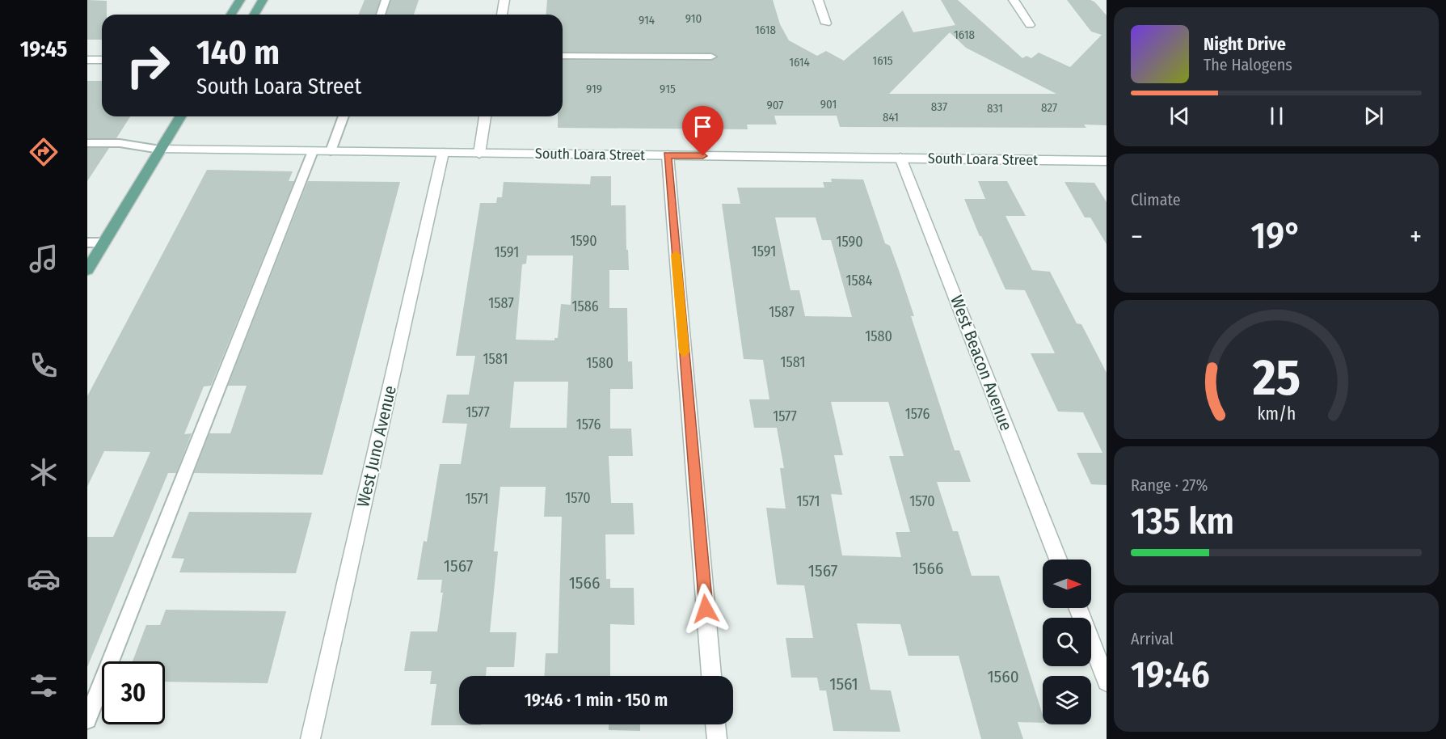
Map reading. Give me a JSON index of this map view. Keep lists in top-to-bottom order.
{
  "streets": {
    "street": ["South Loara Street", "West Beacon Avenue", "West Juno Avenue"]
  },
  "crossings": [
    ["South Loara Street", "West Beacon Avenue"],
    ["South Loara Street", "West Juno Avenue"]
  ],
  "house_numbers": [
    "910",
    "914",
    "1618",
    "1618",
    "1615",
    "1614",
    "919",
    "915",
    "901",
    "907",
    "837",
    "827",
    "831",
    "841",
    "1590",
    "1590",
    "1591",
    "1591",
    "1584",
    "1587",
    "1586",
    "1587",
    "1580",
    "1581",
    "1581",
    "1580",
    "1577",
    "1576",
    "1577",
    "1576",
    "1570",
    "1571",
    "1571",
    "1570",
    "1567",
    "1566",
    "1567",
    "1566",
    "1560",
    "1561"
  ],
  "north": "right",
  "page": {
    "tabs": "19:45",
    "turn": ["140 m", "South Loara Street"],
    "song": ["Night Drive", "The Halogens"],
    "tile": [
      "Climate",
      ["Range · 27%", "135 km"],
      ["Arrival", "19:46"]
    ],
    "heat": ["−", "19°", "+"],
    "limit": "30",
    "trip": "19:46 · 1 min · 150 m",
    "gauge": ["25", "km/h"]
  }
}
